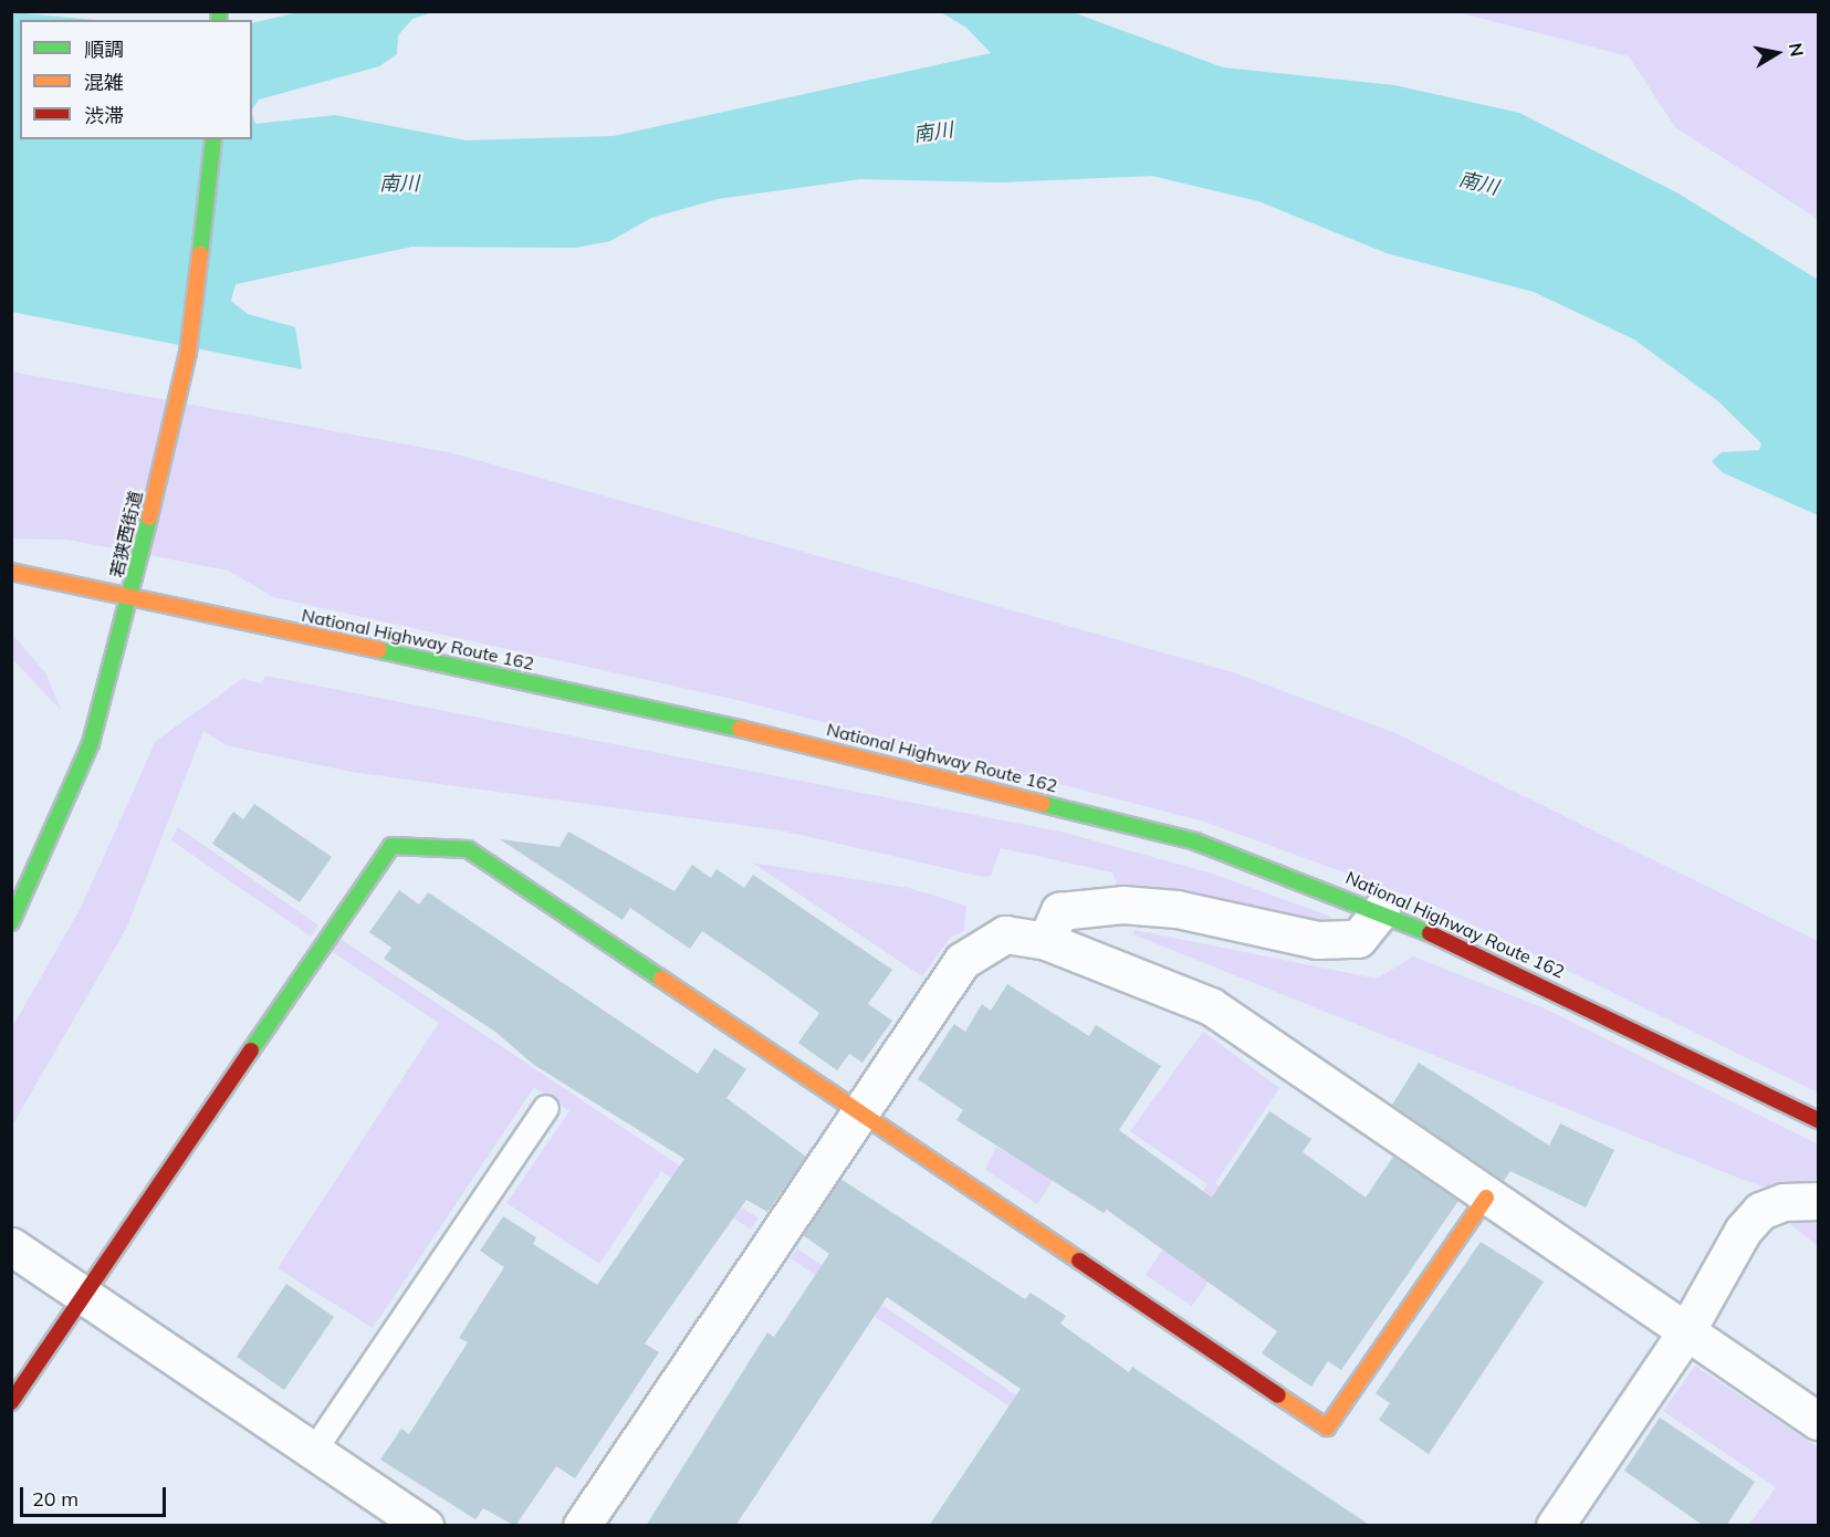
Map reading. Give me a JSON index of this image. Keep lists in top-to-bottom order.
{
  "streets": {
    "main road": ["若狭西街道", "National Highway Route 162"]
  },
  "crossings": [
    ["若狭西街道", "National Highway Route 162"]
  ],
  "water": ["南川"],
  "legend": ["順調", "混雑", "渋滞"],
  "scale_bar": "20 m",
  "north": "right"
}
